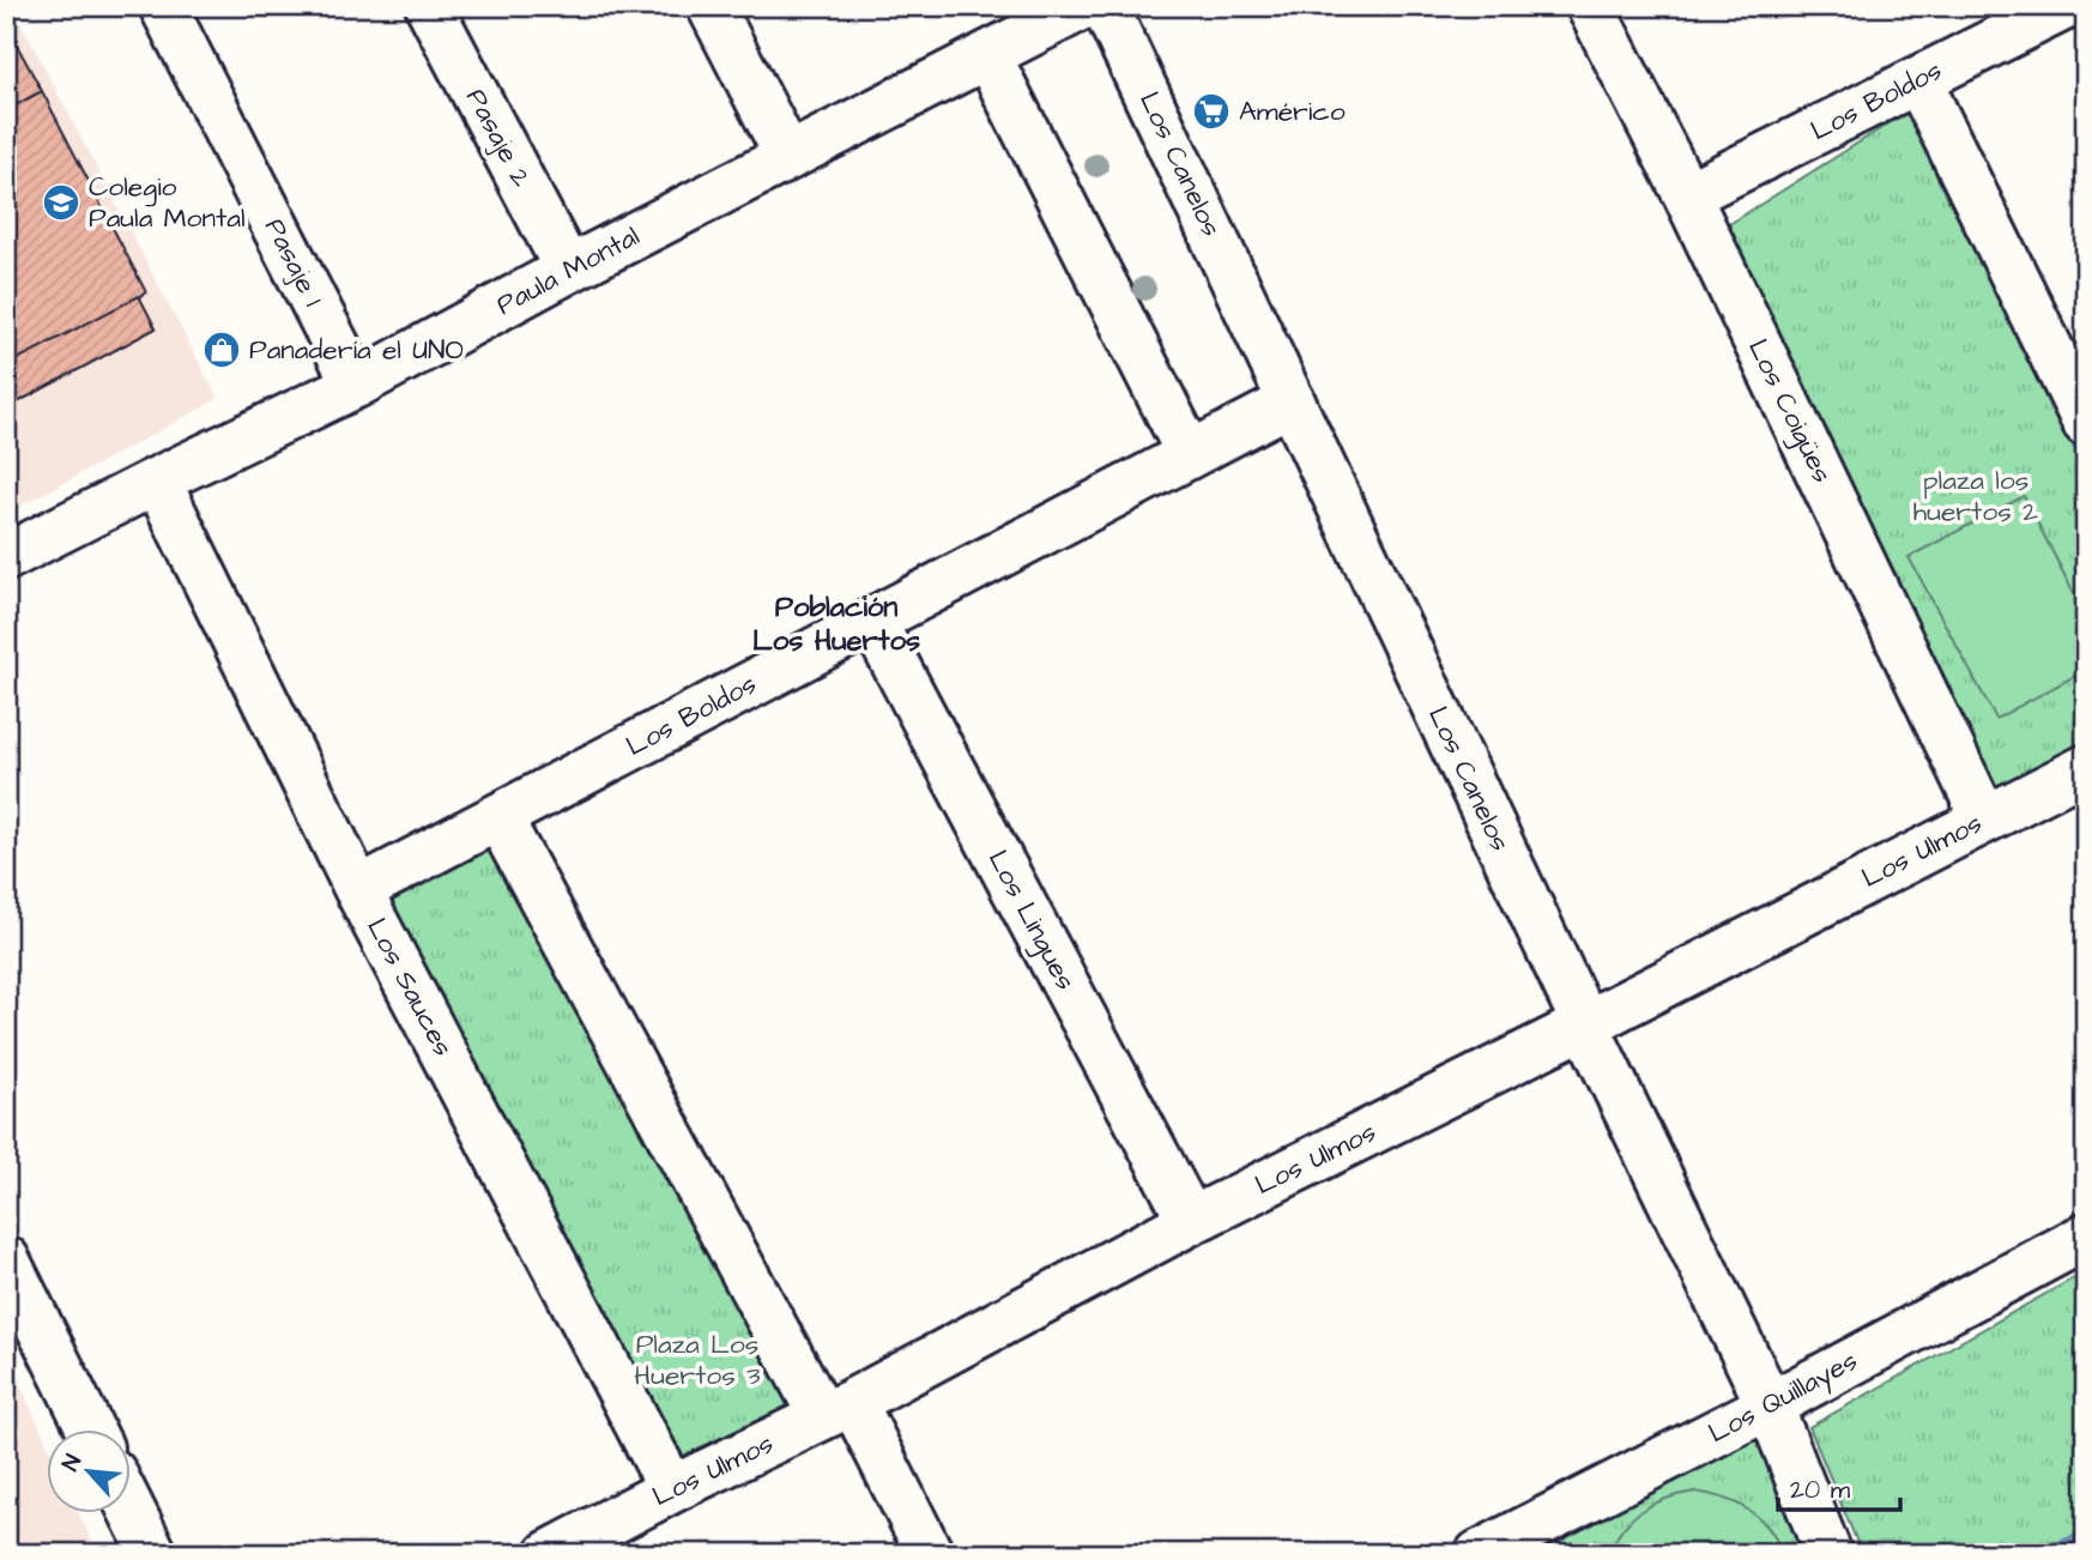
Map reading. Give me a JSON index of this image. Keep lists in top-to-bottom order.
{
  "streets": {
    "street": [
      "Los Boldos",
      "Pasaje 2",
      "Los Canelos",
      "Pasaje 1",
      "Paula Montal",
      "Los Coigües",
      "Los Ulmos",
      "Los Lingues",
      "Los Sauces",
      "Los Quillayes"
    ]
  },
  "crossings": [
    ["Los Boldos", "Los Canelos"],
    ["Los Boldos", "Los Coigües"],
    ["Los Boldos", "Los Lingues"],
    ["Los Boldos", "Los Sauces"],
    ["Pasaje 2", "Paula Montal"],
    ["Los Canelos", "Los Ulmos"],
    ["Los Canelos", "Los Quillayes"],
    ["Pasaje 1", "Paula Montal"],
    ["Paula Montal", "Los Sauces"],
    ["Los Coigües", "Los Ulmos"],
    ["Los Ulmos", "Los Lingues"],
    ["Los Ulmos", "Los Sauces"]
  ],
  "districts": ["Población Los Huertos"],
  "parks": ["plaza los huertos 2", "Plaza Los Huertos 3"],
  "places": {
    "supermarket": ["Américo"],
    "school or university": ["Colegio Paula Montal"],
    "shop": ["Panadería el UNO"]
  },
  "scale_bar": "20 m",
  "north": "top left"
}
